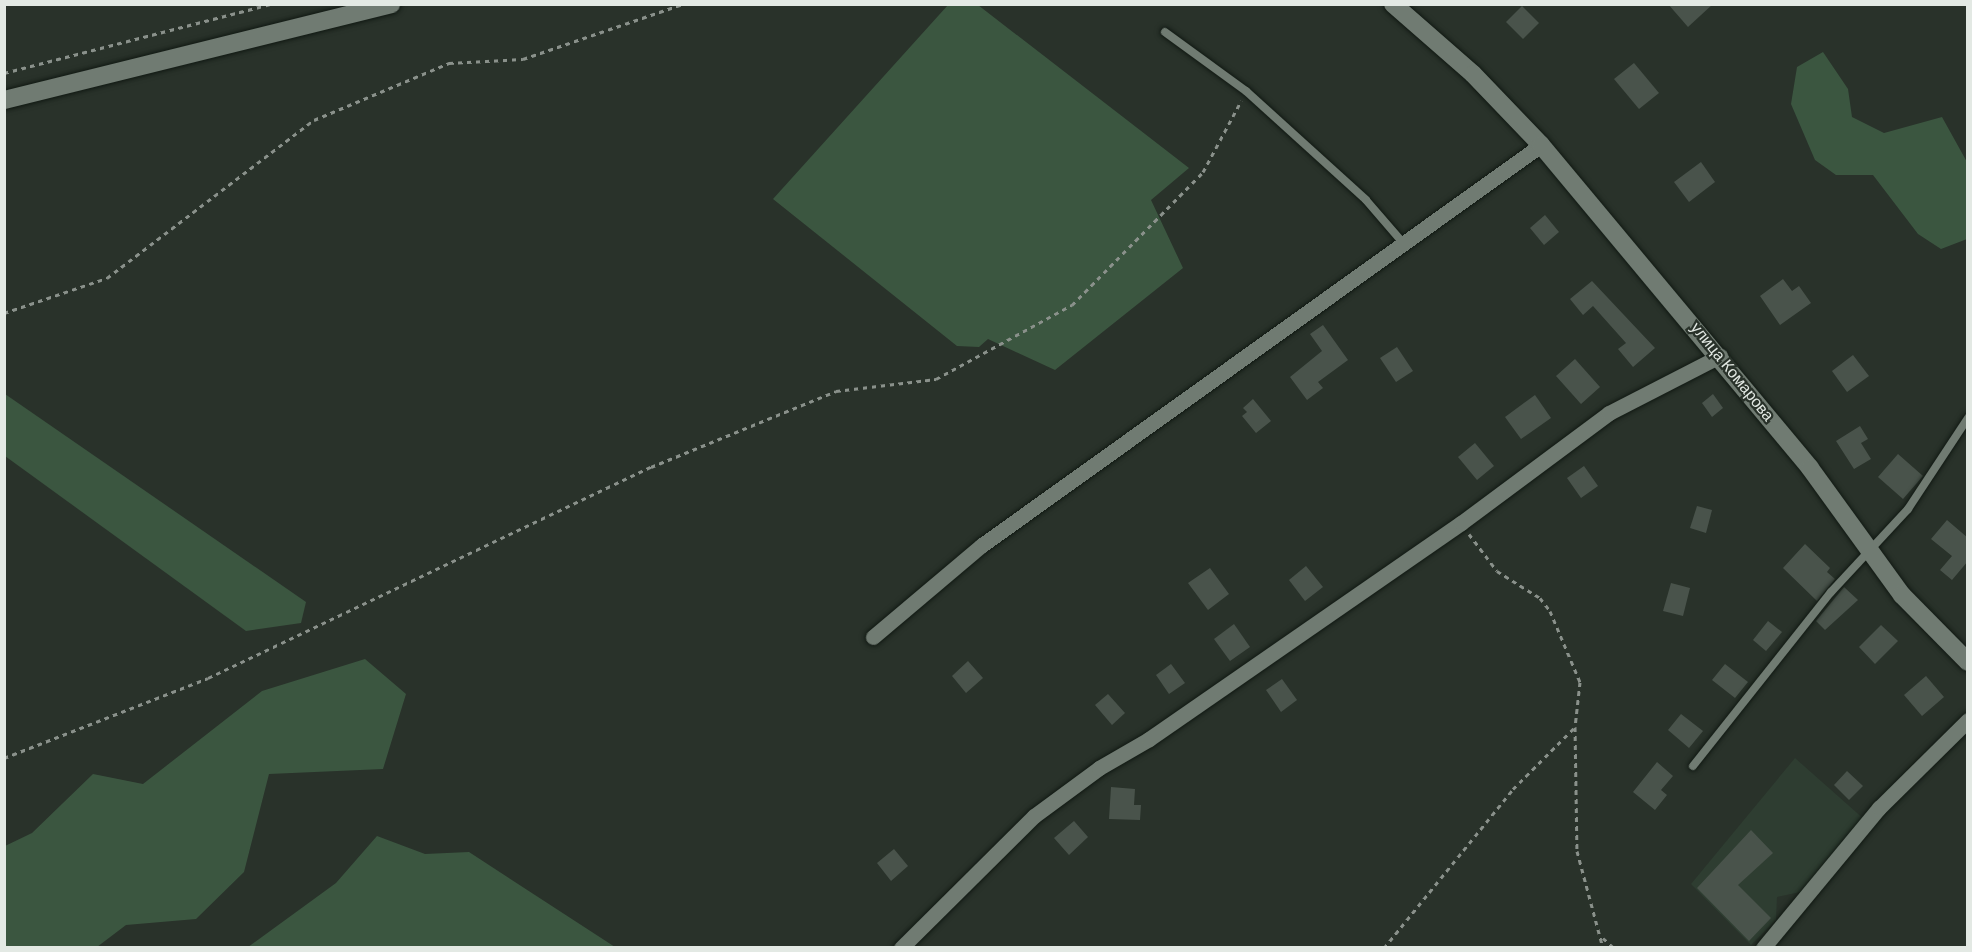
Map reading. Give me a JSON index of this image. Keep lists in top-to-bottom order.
{
  "streets": {
    "street": ["улица Комарова"]
  }
}
